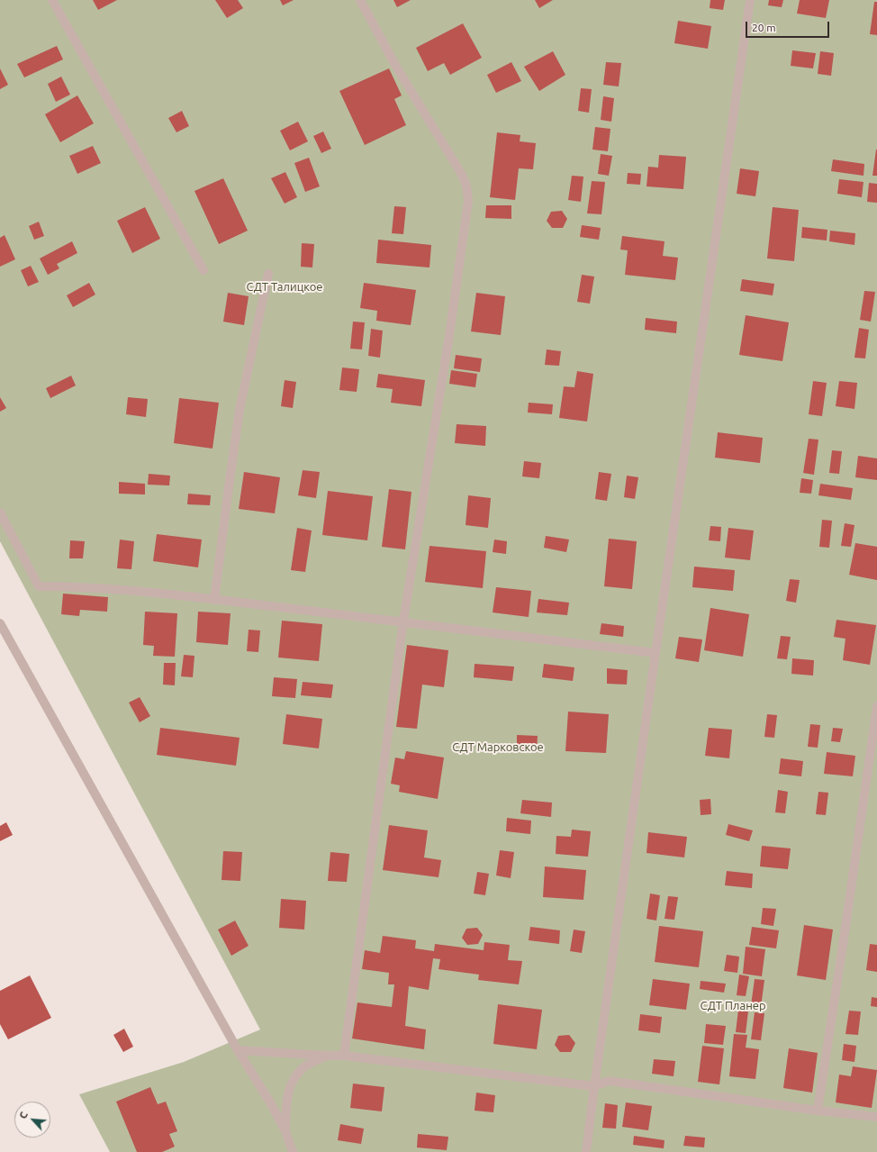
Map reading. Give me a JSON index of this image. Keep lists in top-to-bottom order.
{
  "parks": ["СДТ Талицкое", "СДТ Марковское", "СДТ Планер"],
  "scale_bar": "20 m",
  "north": "top left"
}
